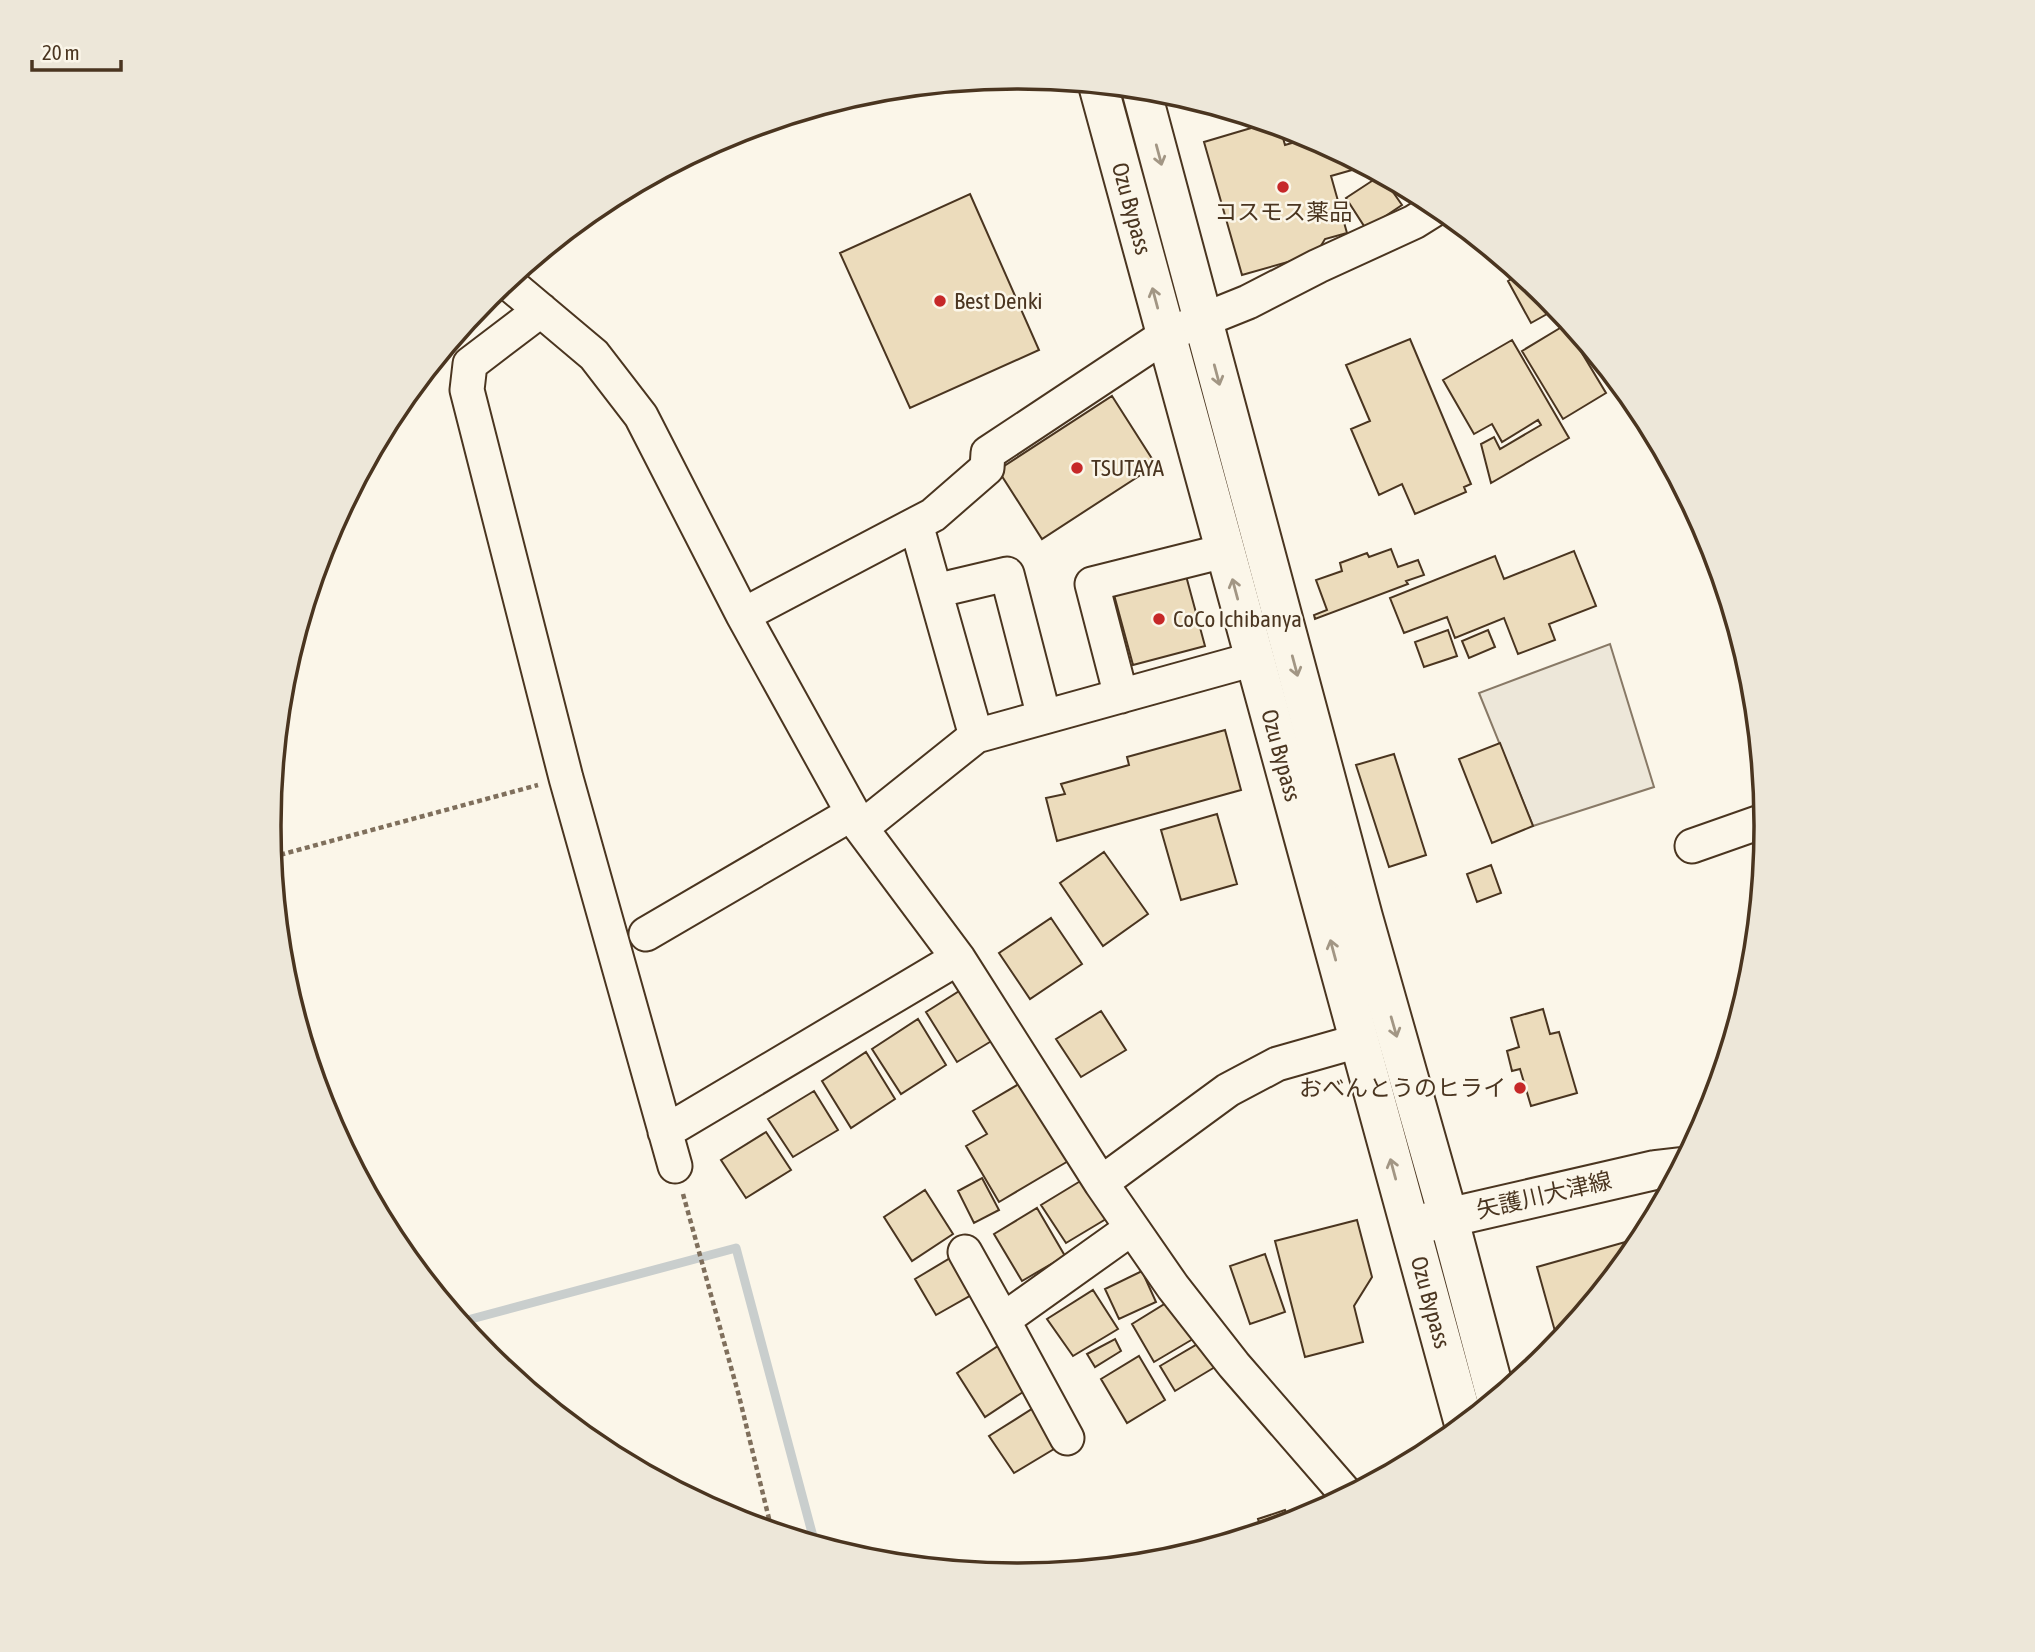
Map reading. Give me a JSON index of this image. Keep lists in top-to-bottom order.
{
  "streets": {
    "main road": ["Ozu Bypass", "矢護川大津線"]
  },
  "crossings": [
    ["Ozu Bypass", "矢護川大津線"]
  ],
  "places": [
    "コスモス薬品",
    "Best Denki",
    "TSUTAYA",
    "CoCo Ichibanya",
    "おべんとうのヒライ"
  ],
  "scale_bar": "20 m"
}
